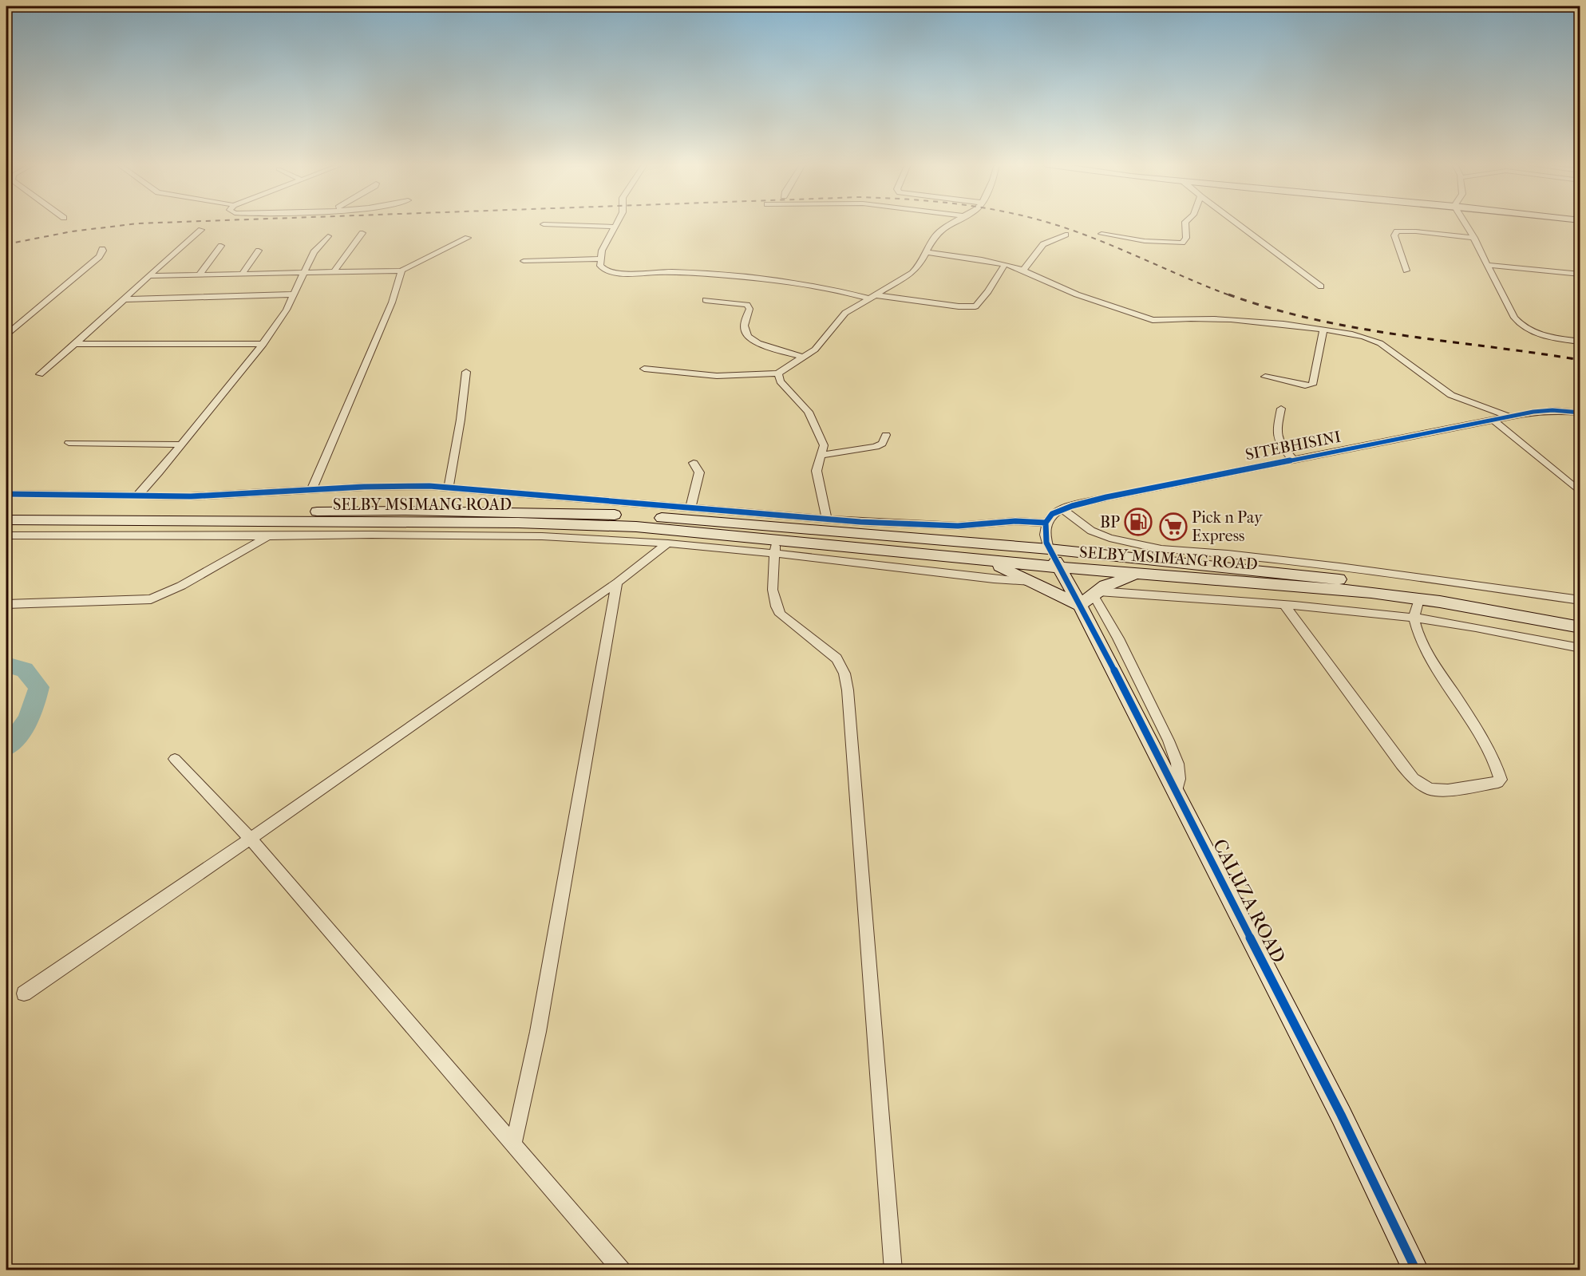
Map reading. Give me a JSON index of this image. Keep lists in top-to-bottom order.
{
  "streets": {
    "main road": ["SELBY MSIMANG ROAD", "CALUZA ROAD"],
    "street": ["SITEBHISINI"]
  },
  "crossings": [
    ["SELBY MSIMANG ROAD", "CALUZA ROAD"]
  ],
  "places": {
    "fuel station": ["BP"],
    "supermarket": ["Pick n Pay Express"]
  }
}
